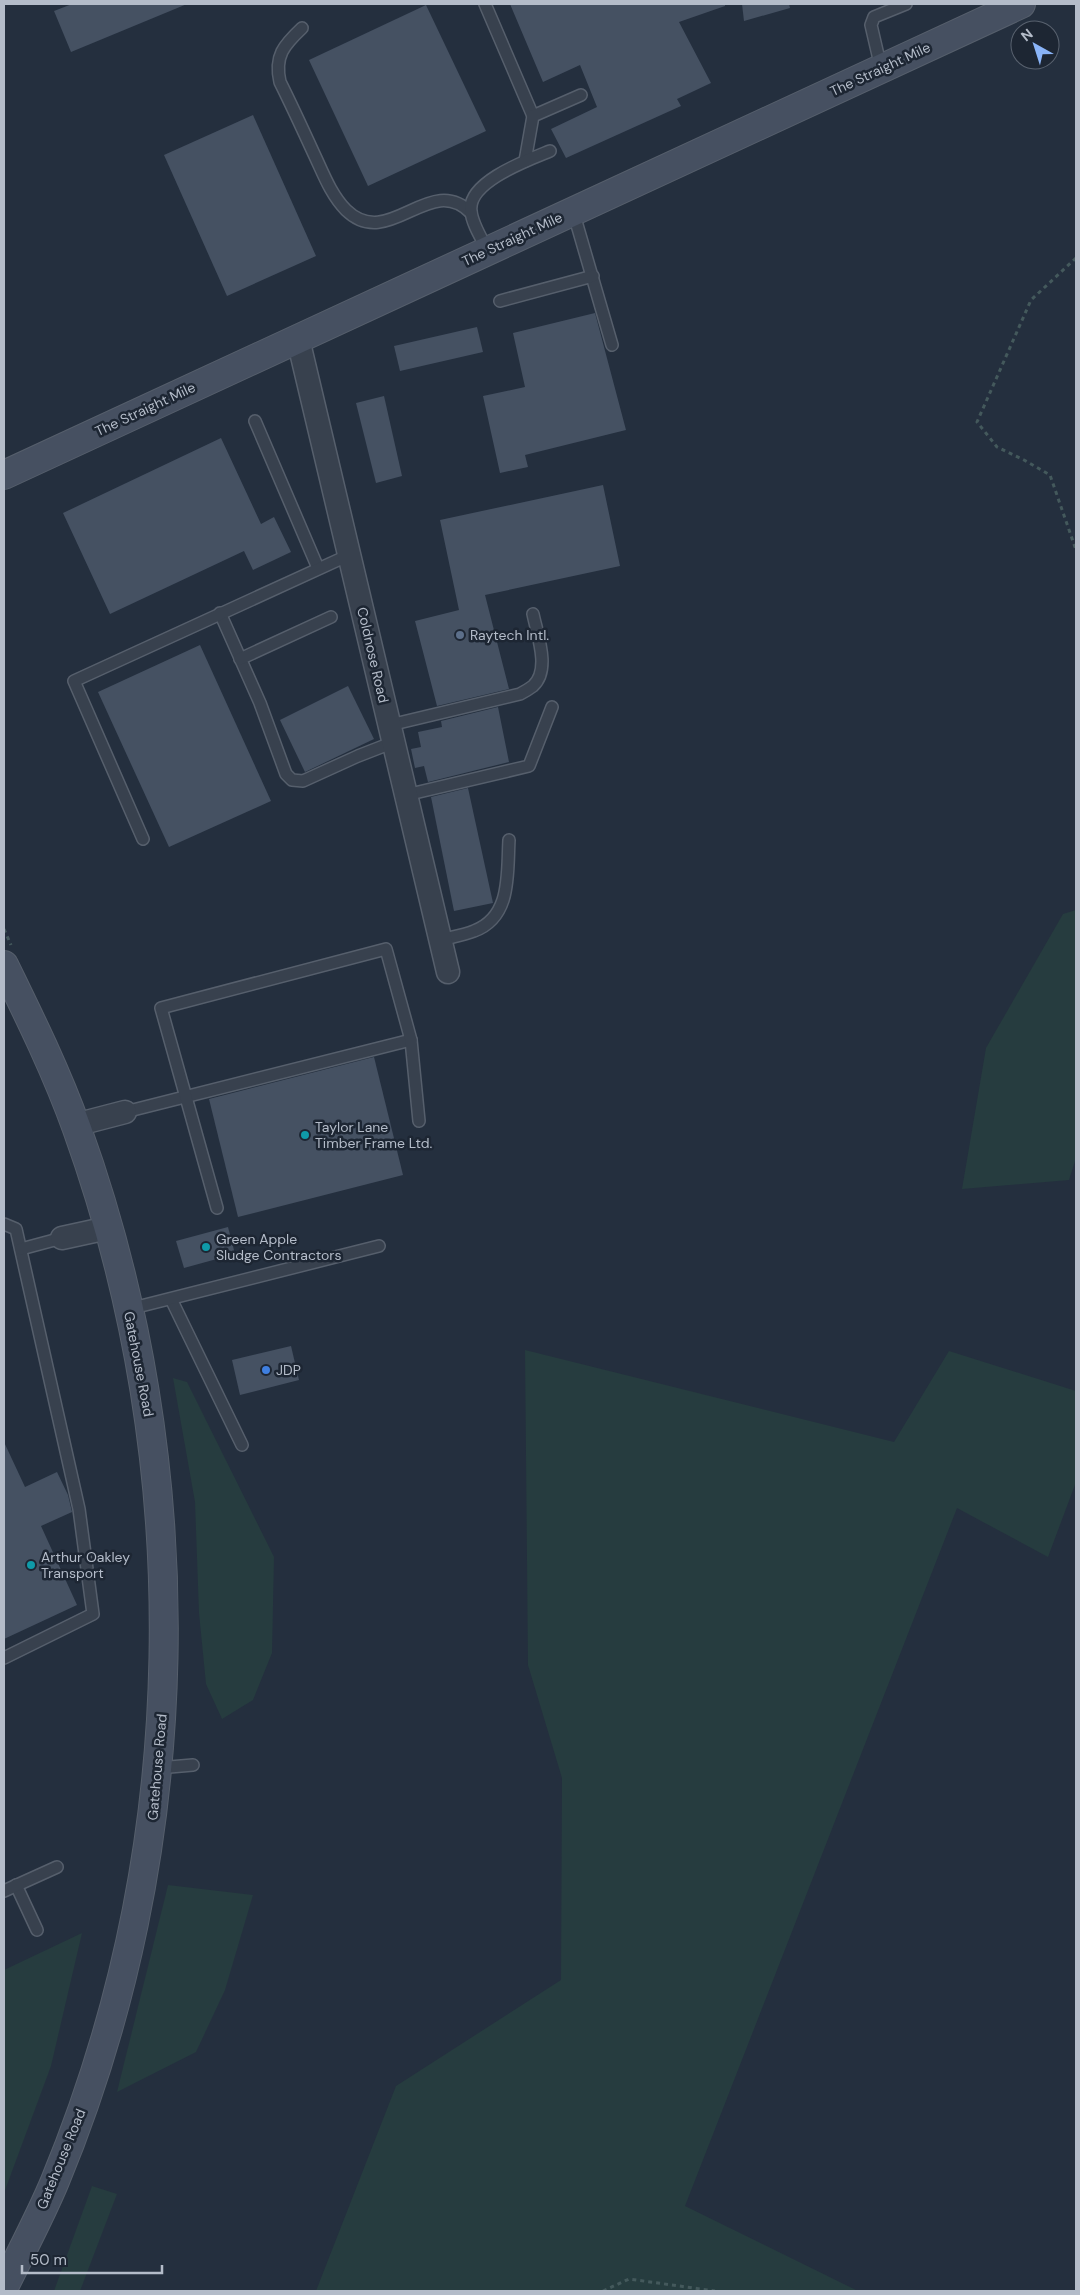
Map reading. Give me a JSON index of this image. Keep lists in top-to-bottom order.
{
  "streets": {
    "main road": ["The Straight Mile", "Gatehouse Road"],
    "street": ["Coldnose Road"]
  },
  "crossings": [
    ["The Straight Mile", "Coldnose Road"]
  ],
  "places": [
    "Raytech Intl.",
    "Taylor Lane Timber Frame Ltd.",
    "Green Apple Sludge Contractors",
    "JDP",
    "Arthur Oakley Transport"
  ],
  "scale_bar": "50 m",
  "north": "top left"
}
